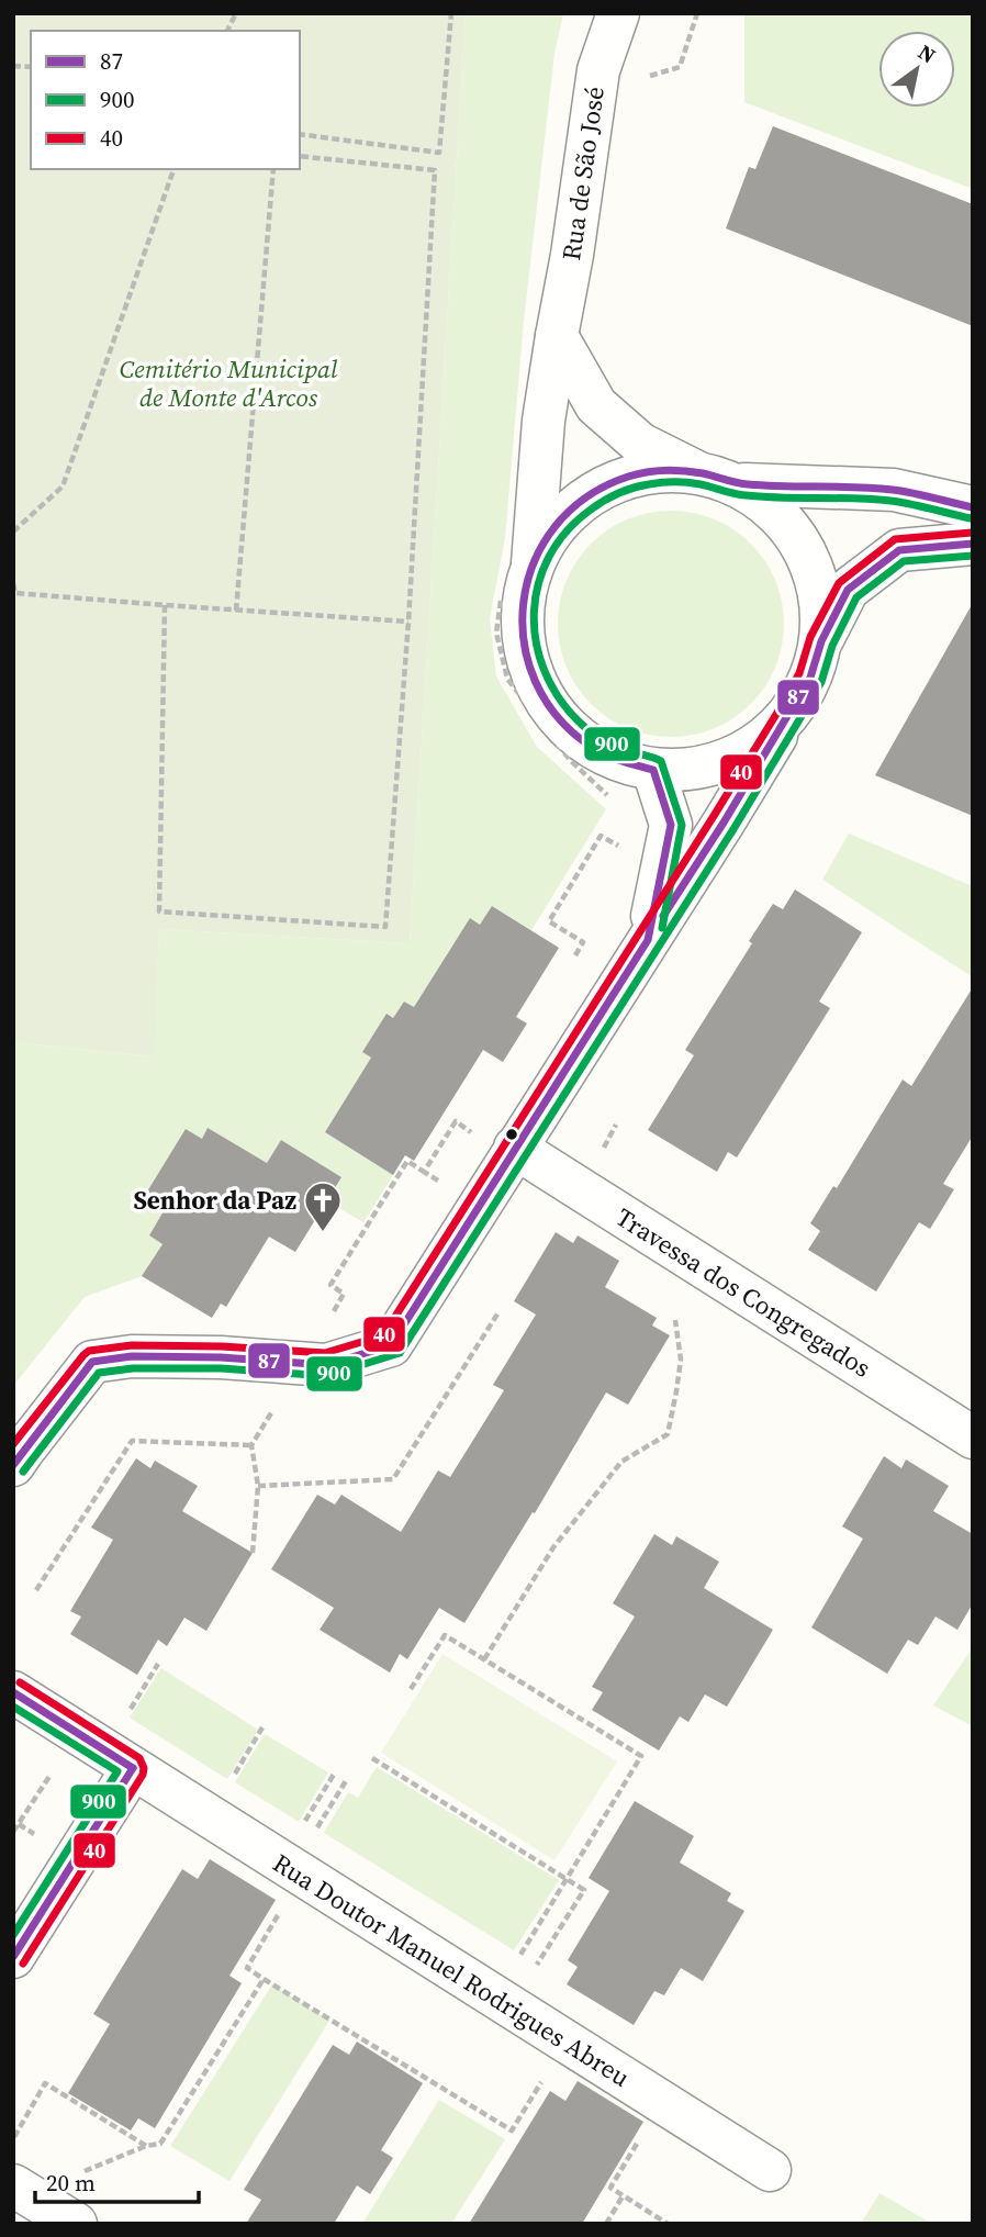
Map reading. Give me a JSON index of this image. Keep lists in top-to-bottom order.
{
  "streets": {
    "street": ["Rua de São José", "Travessa dos Congregados", "Rua Doutor Manuel Rodrigues Abreu"]
  },
  "parks": ["Cemitério Municipal de Monte d'Arcos"],
  "places": {
    "church": ["Senhor da Paz"]
  },
  "lines": ["transit line 87", "transit line 900", "transit line 40"],
  "legend": ["87", "900", "40"],
  "scale_bar": "20 m",
  "north": "top right"
}
